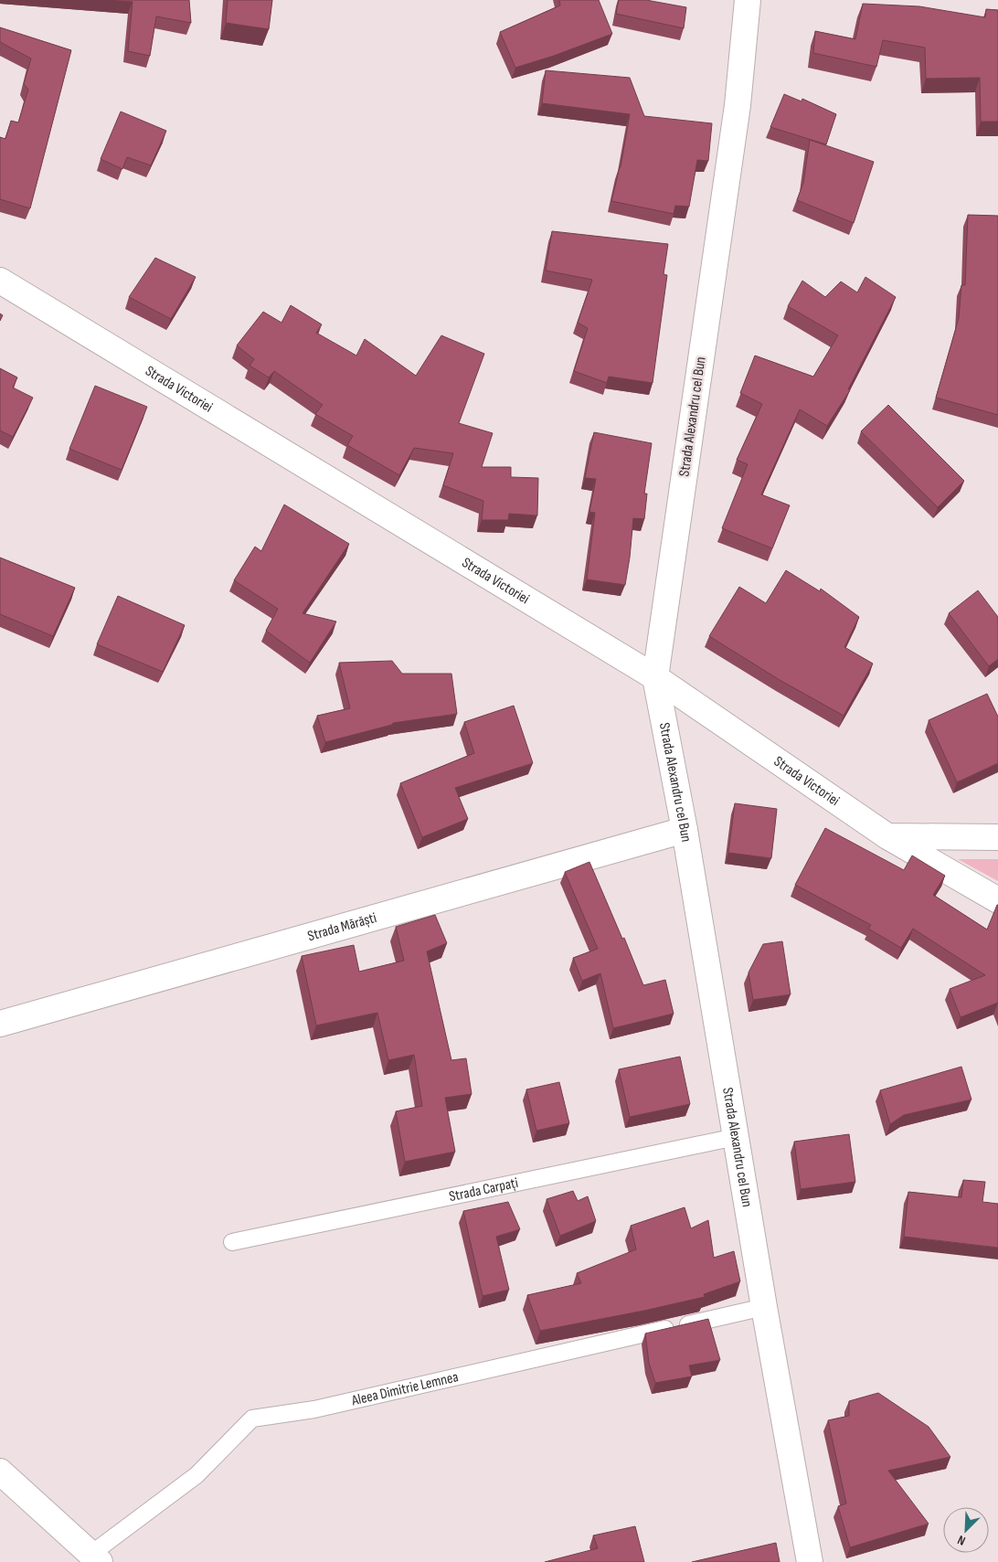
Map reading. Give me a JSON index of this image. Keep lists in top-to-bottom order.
{
  "streets": {
    "street": ["Strada Victoriei", "Strada Alexandru cel Bun", "Strada Mărăști"],
    "lane": ["Strada Carpați", "Aleea Dimitrie Lemnea"]
  },
  "crossings": [
    ["Strada Victoriei", "Strada Alexandru cel Bun"],
    ["Strada Alexandru cel Bun", "Strada Mărăști"],
    ["Strada Alexandru cel Bun", "Strada Carpați"],
    ["Strada Alexandru cel Bun", "Aleea Dimitrie Lemnea"]
  ],
  "north": "bottom left"
}
